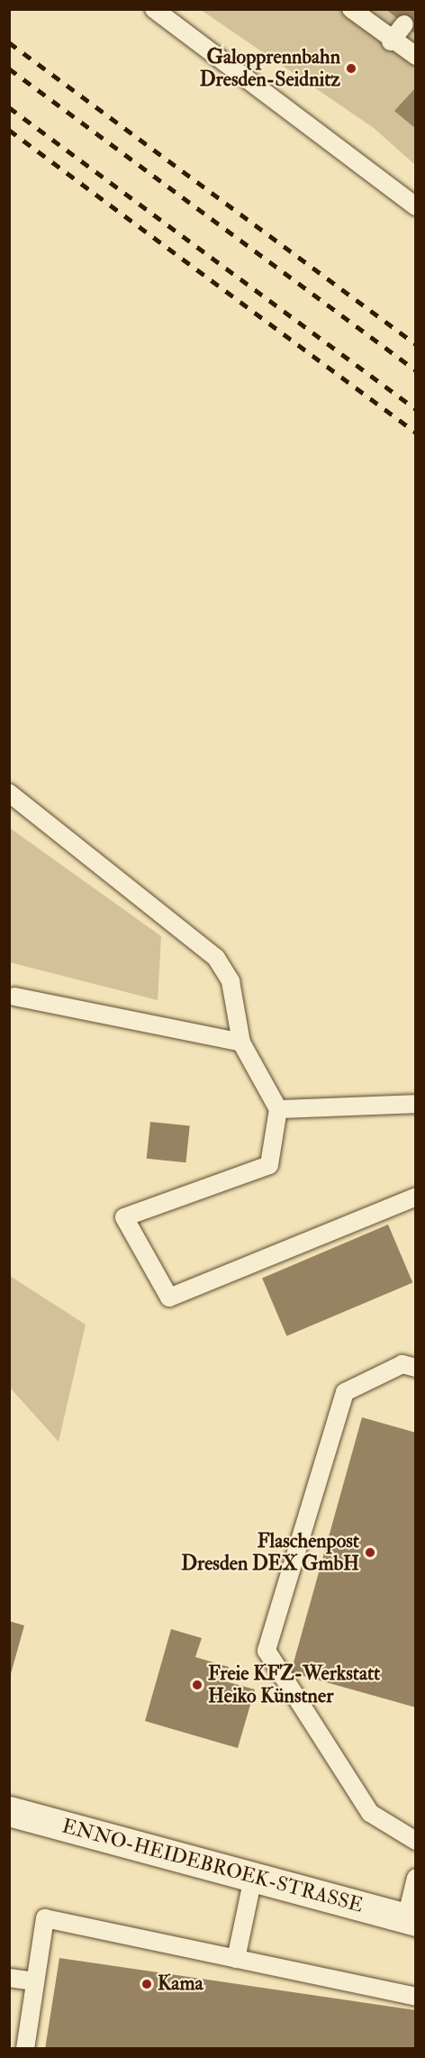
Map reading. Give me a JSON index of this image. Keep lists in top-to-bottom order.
{
  "streets": {
    "street": ["ENNO-HEIDEBROEK-STRASSE"]
  },
  "places": [
    "Galopprennbahn Dresden-Seidnitz",
    "Flaschenpost Dresden DEX GmbH",
    "Freie KFZ-Werkstatt Heiko Künstner",
    "Kama"
  ]
}
